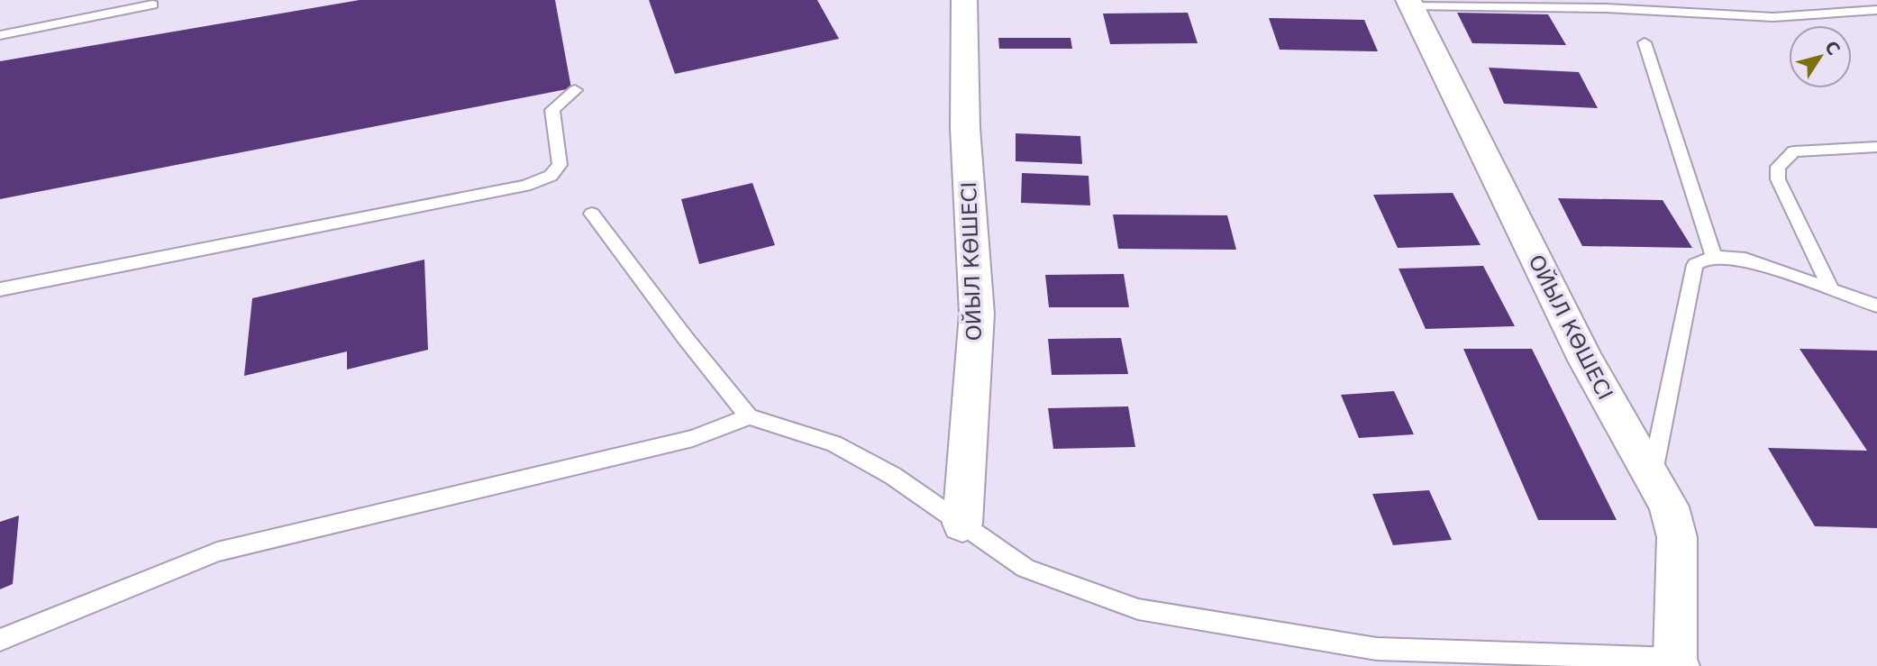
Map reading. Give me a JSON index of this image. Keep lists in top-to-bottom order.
{
  "streets": {
    "street": ["ОЙЫЛ КӨШЕСІ"]
  },
  "north": "top right"
}
